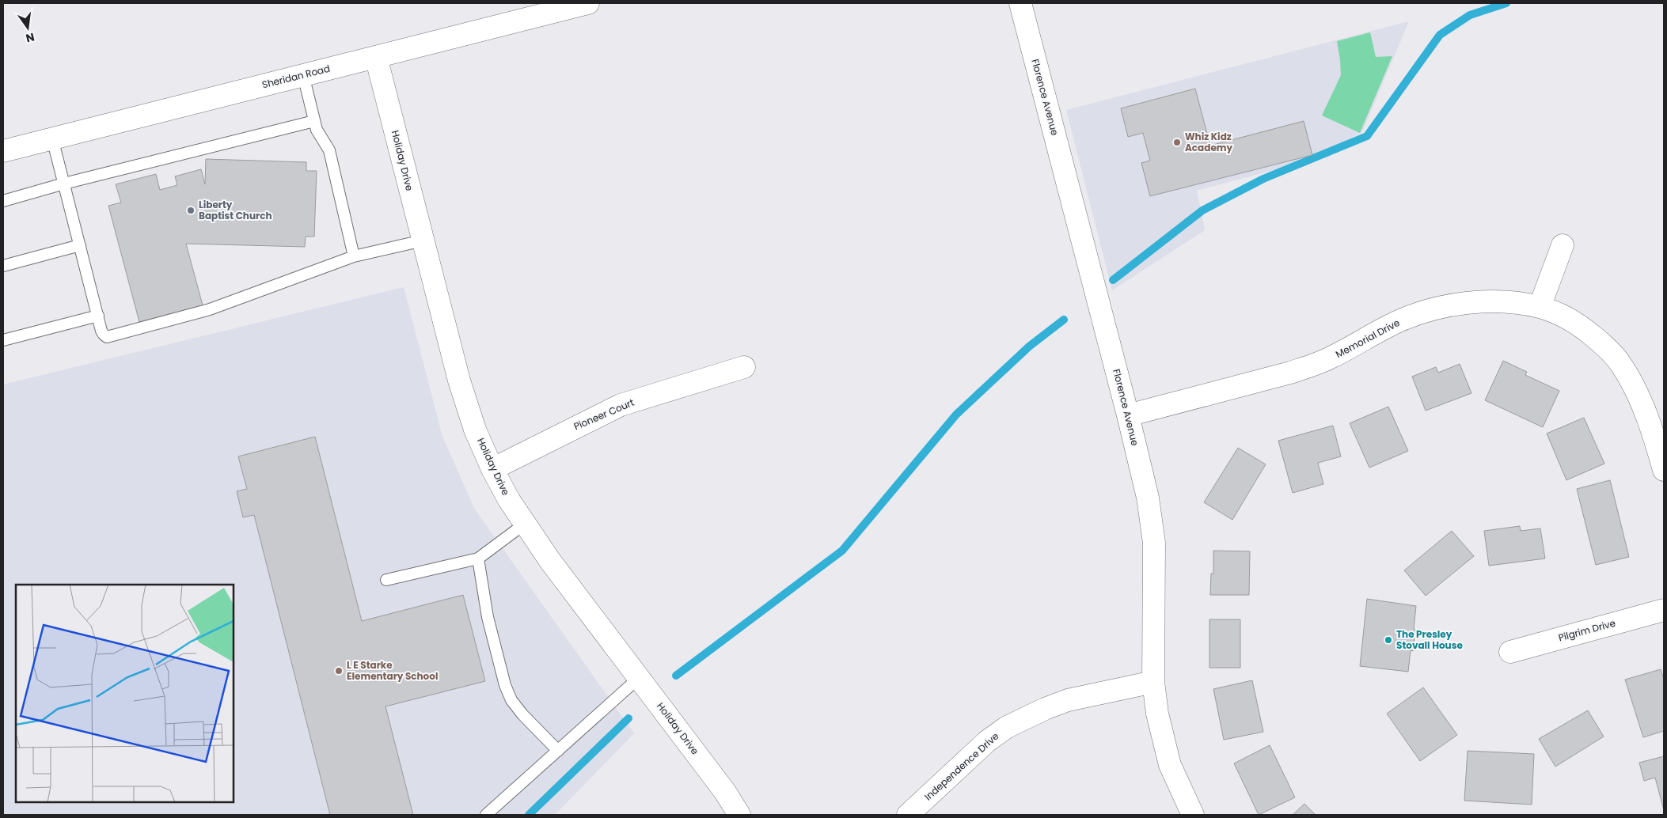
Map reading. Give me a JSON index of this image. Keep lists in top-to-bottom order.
{
  "streets": {
    "street": [
      "Sheridan Road",
      "Florence Avenue",
      "Holiday Drive",
      "Memorial Drive",
      "Pioneer Court",
      "Pilgrim Drive",
      "Independence Drive"
    ]
  },
  "crossings": [
    ["Sheridan Road", "Holiday Drive"],
    ["Florence Avenue", "Memorial Drive"],
    ["Florence Avenue", "Independence Drive"],
    ["Holiday Drive", "Pioneer Court"]
  ],
  "places": [
    "Whiz Kidz Academy",
    "Liberty Baptist Church",
    "The Presley Stovall House",
    "L E Starke Elementary School"
  ],
  "north": "bottom"
}
